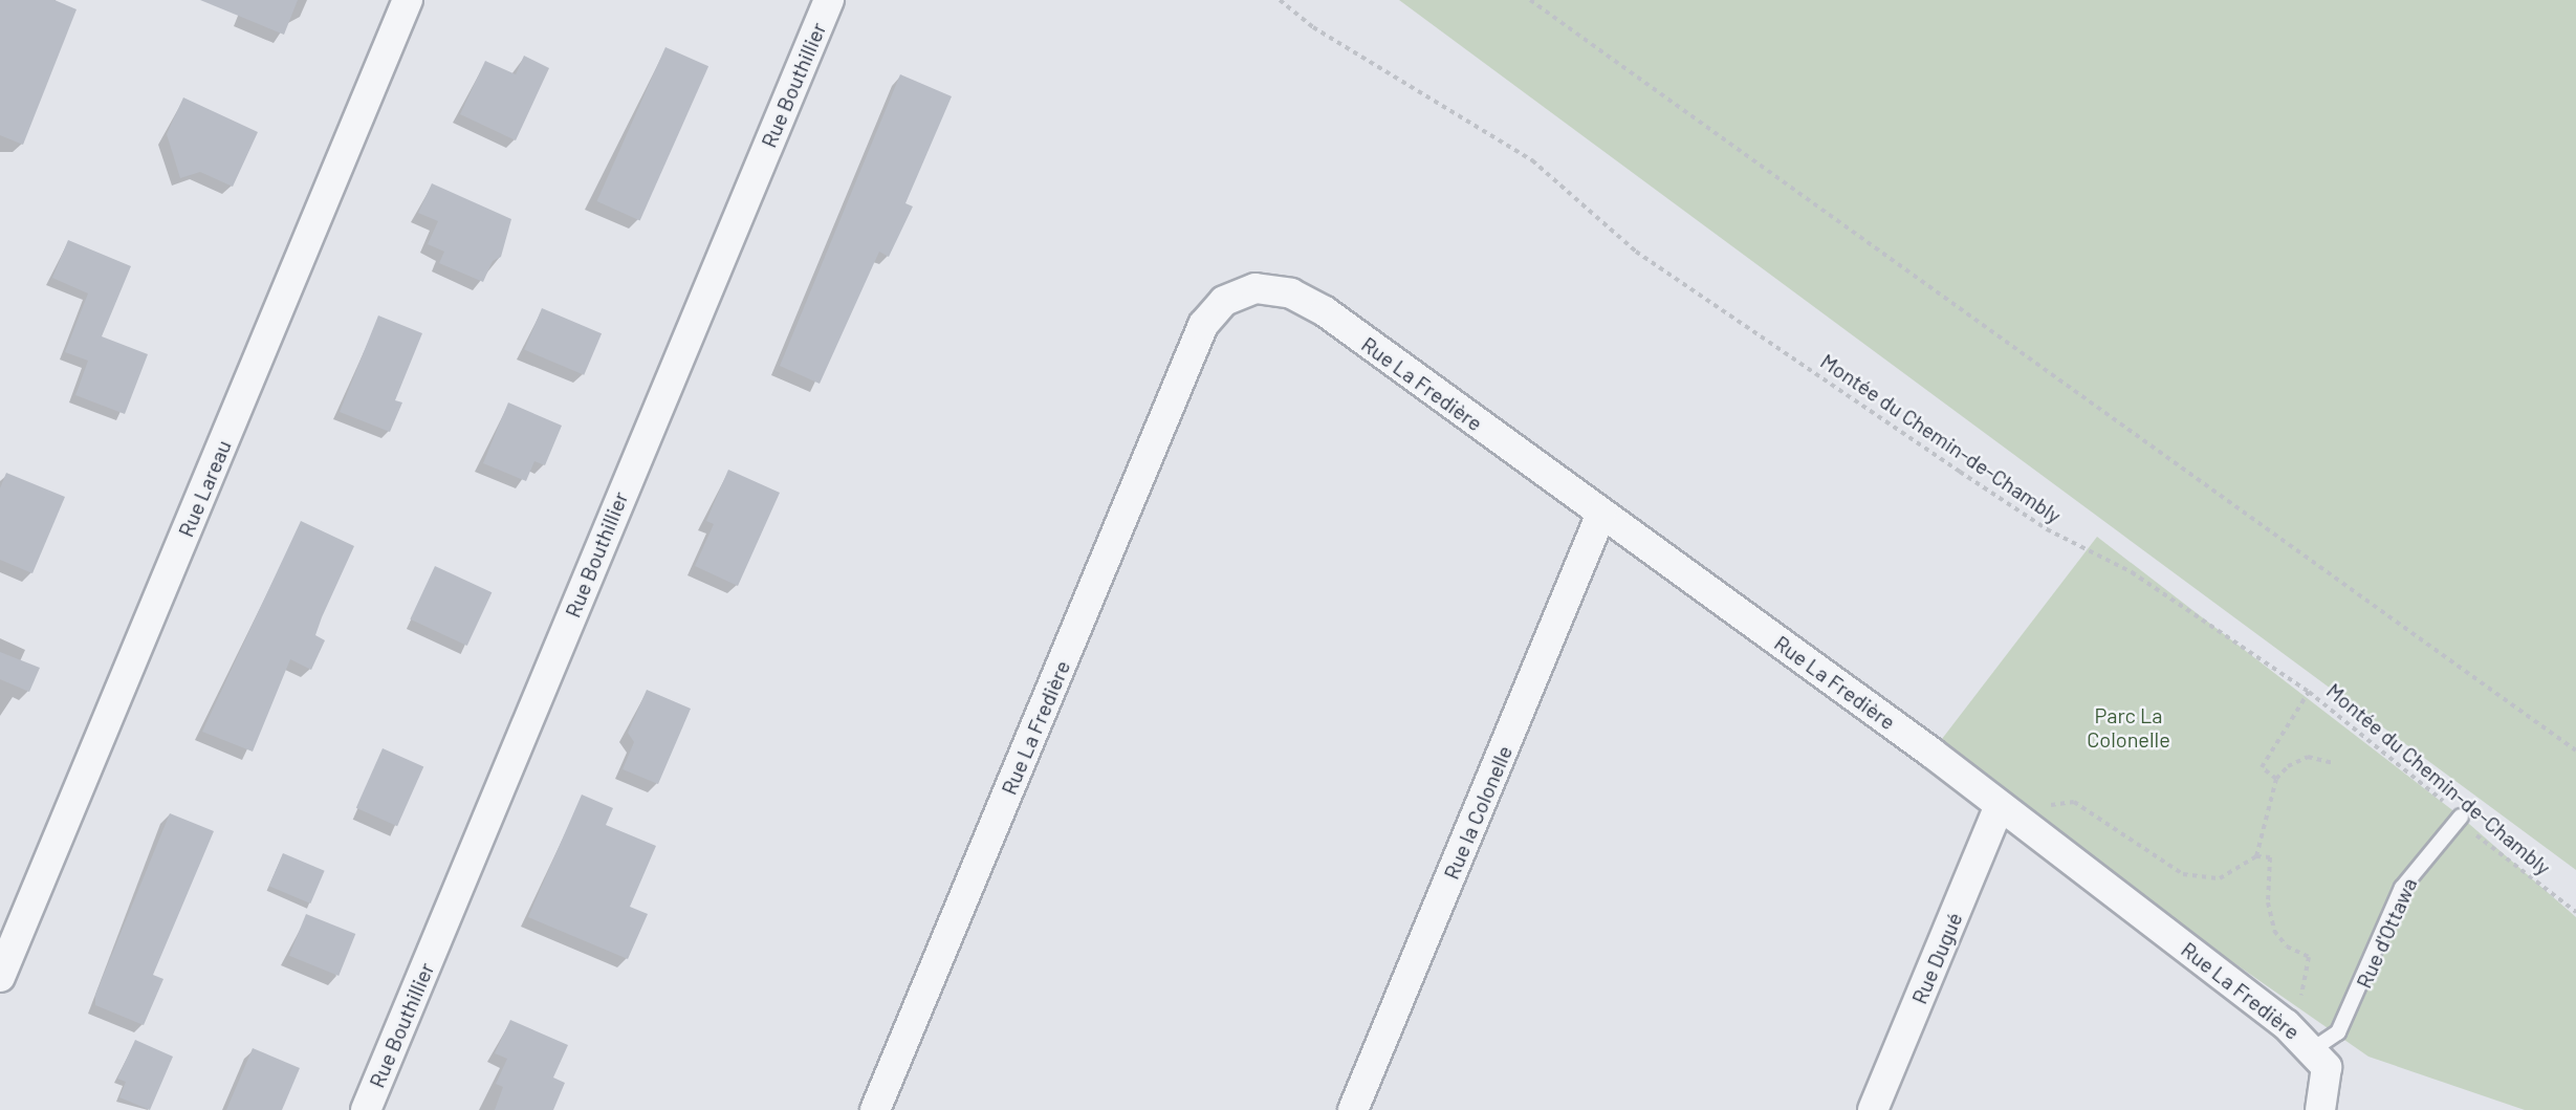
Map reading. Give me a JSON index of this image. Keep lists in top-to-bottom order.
{
  "streets": {
    "street": [
      "Rue Bouthillier",
      "Rue La Fredière",
      "Rue Lareau",
      "Rue la Colonelle",
      "Rue Dugué"
    ],
    "lane": ["Rue d'Ottawa"],
    "path": ["Montée du Chemin-de-Chambly"]
  },
  "crossings": [
    ["Rue La Fredière", "Rue la Colonelle"],
    ["Rue La Fredière", "Rue d'Ottawa"],
    ["Rue La Fredière", "Rue Dugué"],
    ["Montée du Chemin-de-Chambly", "Rue d'Ottawa"]
  ],
  "parks": ["Parc La Colonelle"]
}
